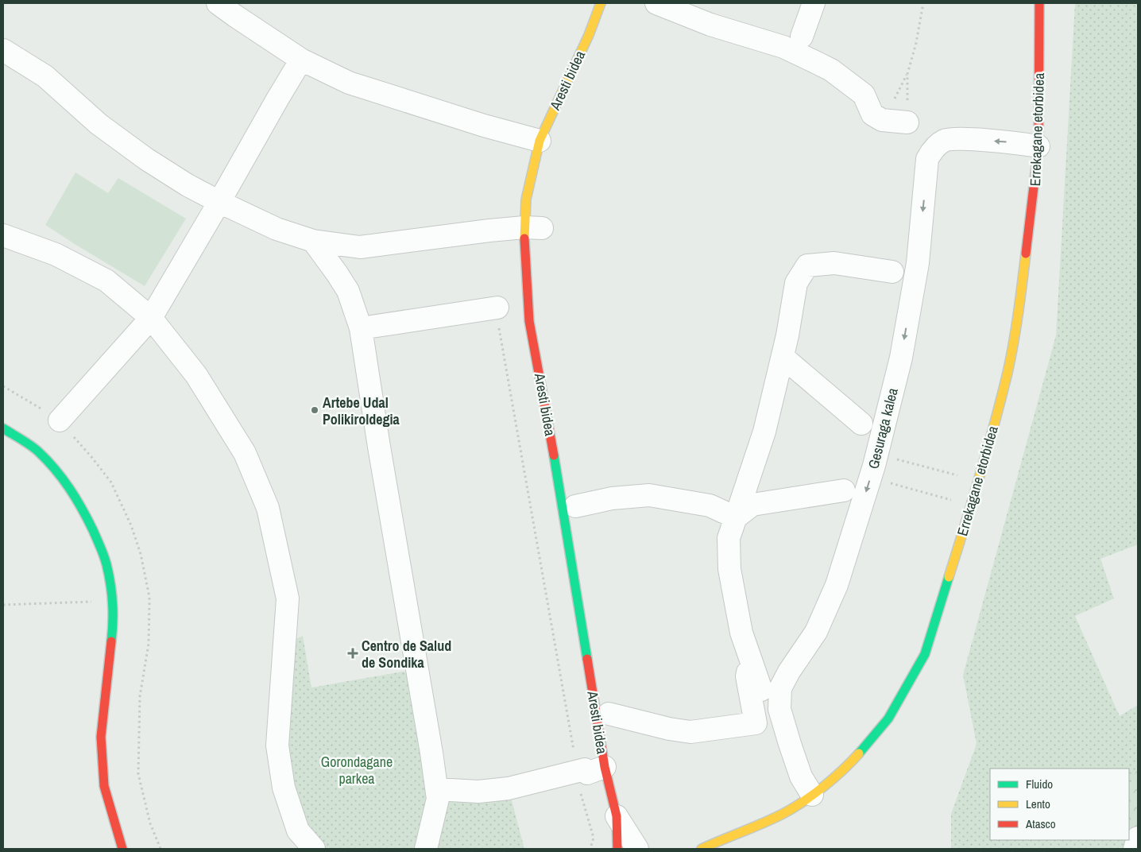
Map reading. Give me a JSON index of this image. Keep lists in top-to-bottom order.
{
  "streets": {
    "street": ["Aresti bidea", "Errekagane etorbidea", "Gesuraga kalea"]
  },
  "crossings": [
    ["Errekagane etorbidea", "Gesuraga kalea"]
  ],
  "one_way": ["Gesuraga kalea"],
  "parks": ["Gorondagane parkea"],
  "places": {
    "other": ["Artebe Udal Polikiroldegia"],
    "health": ["Centro de Salud de Sondika"]
  },
  "legend": ["Fluido", "Lento", "Atasco"]
}
